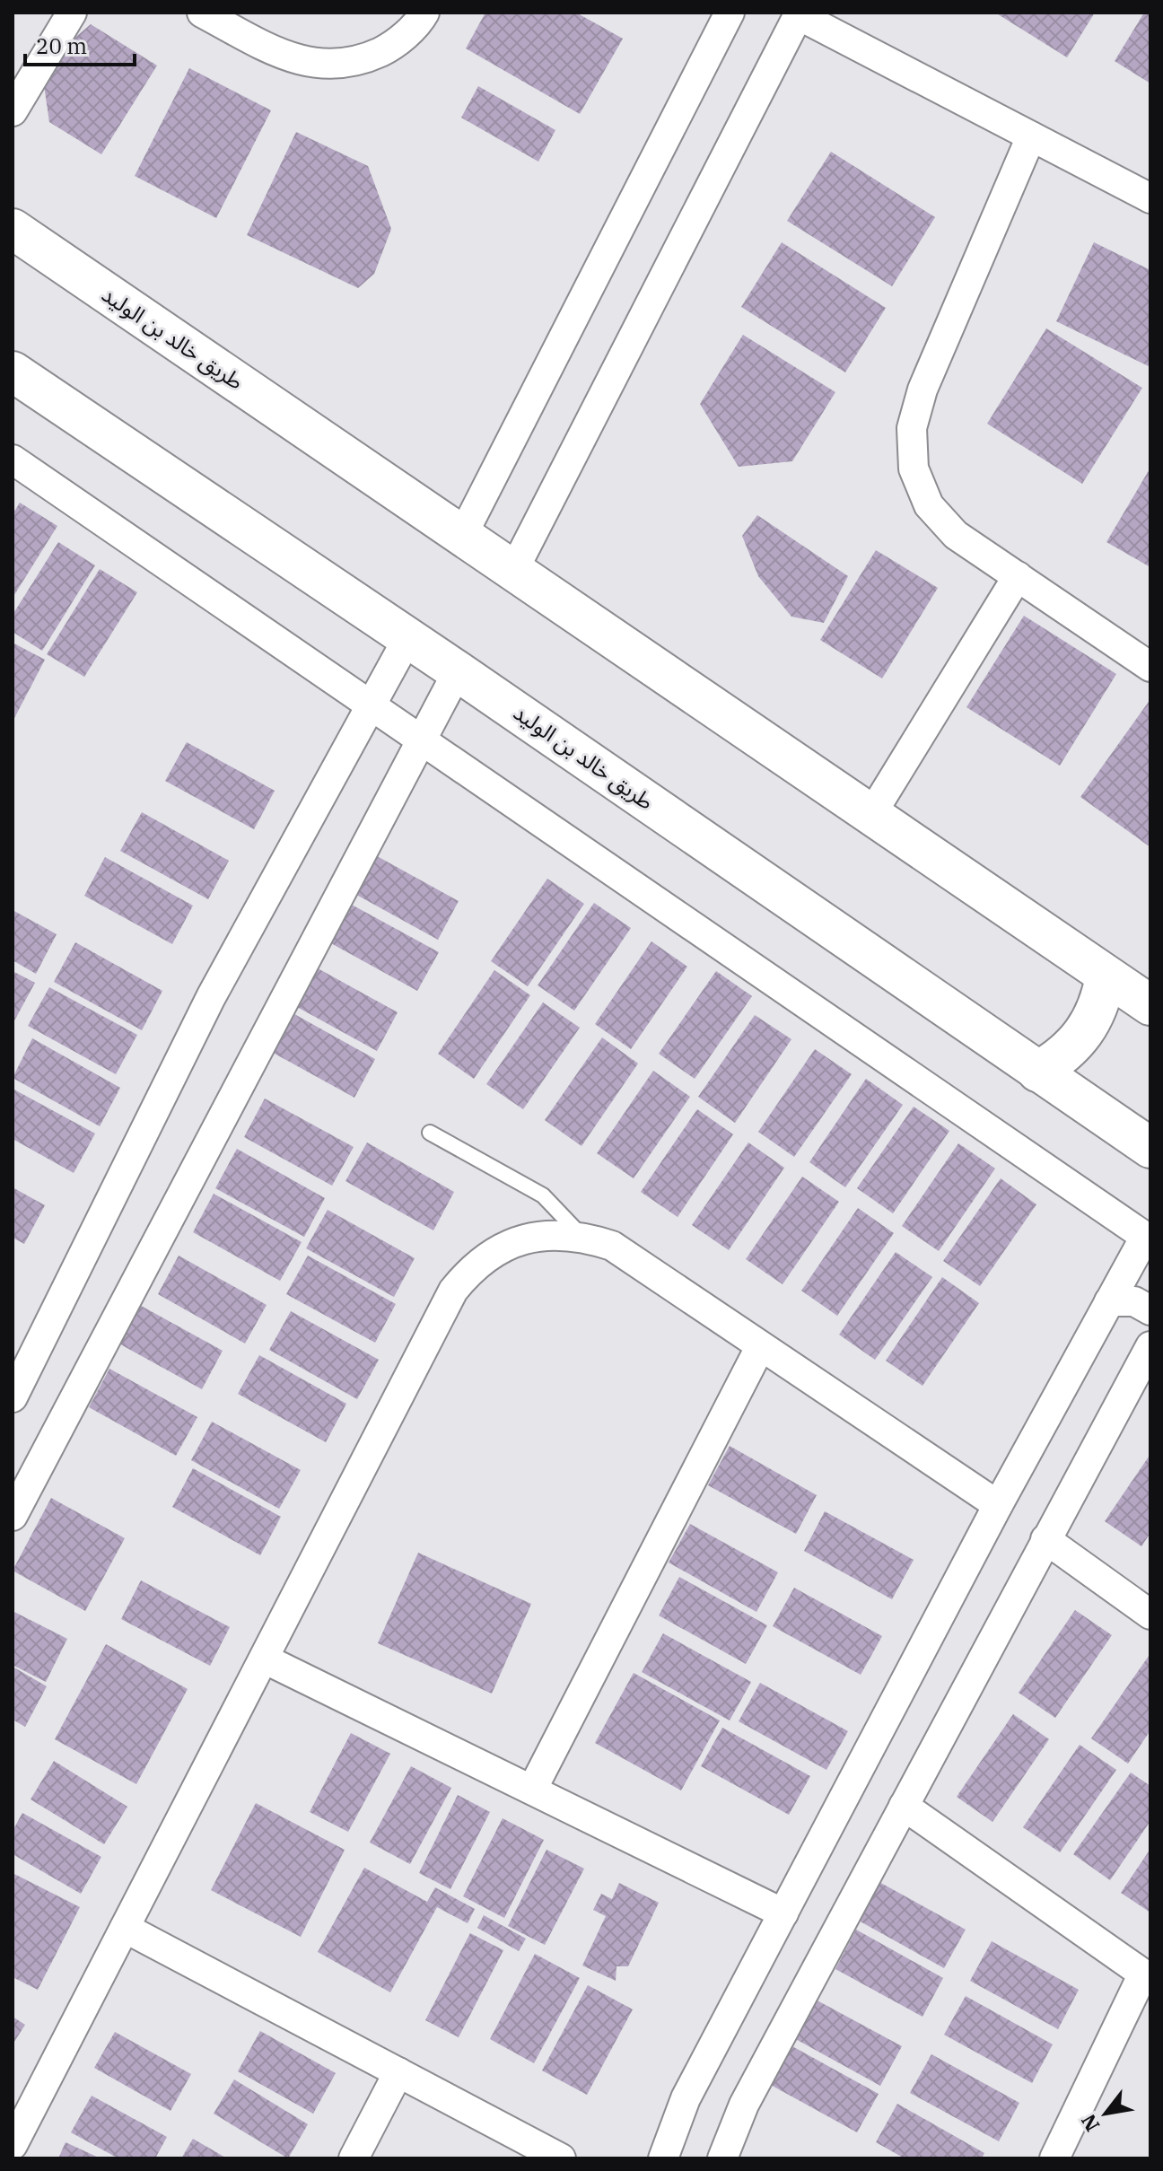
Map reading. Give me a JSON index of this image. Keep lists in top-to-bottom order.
{
  "streets": {
    "street": ["طريق خالد بن الوليد"]
  },
  "scale_bar": "20 m",
  "north": "bottom left"
}
